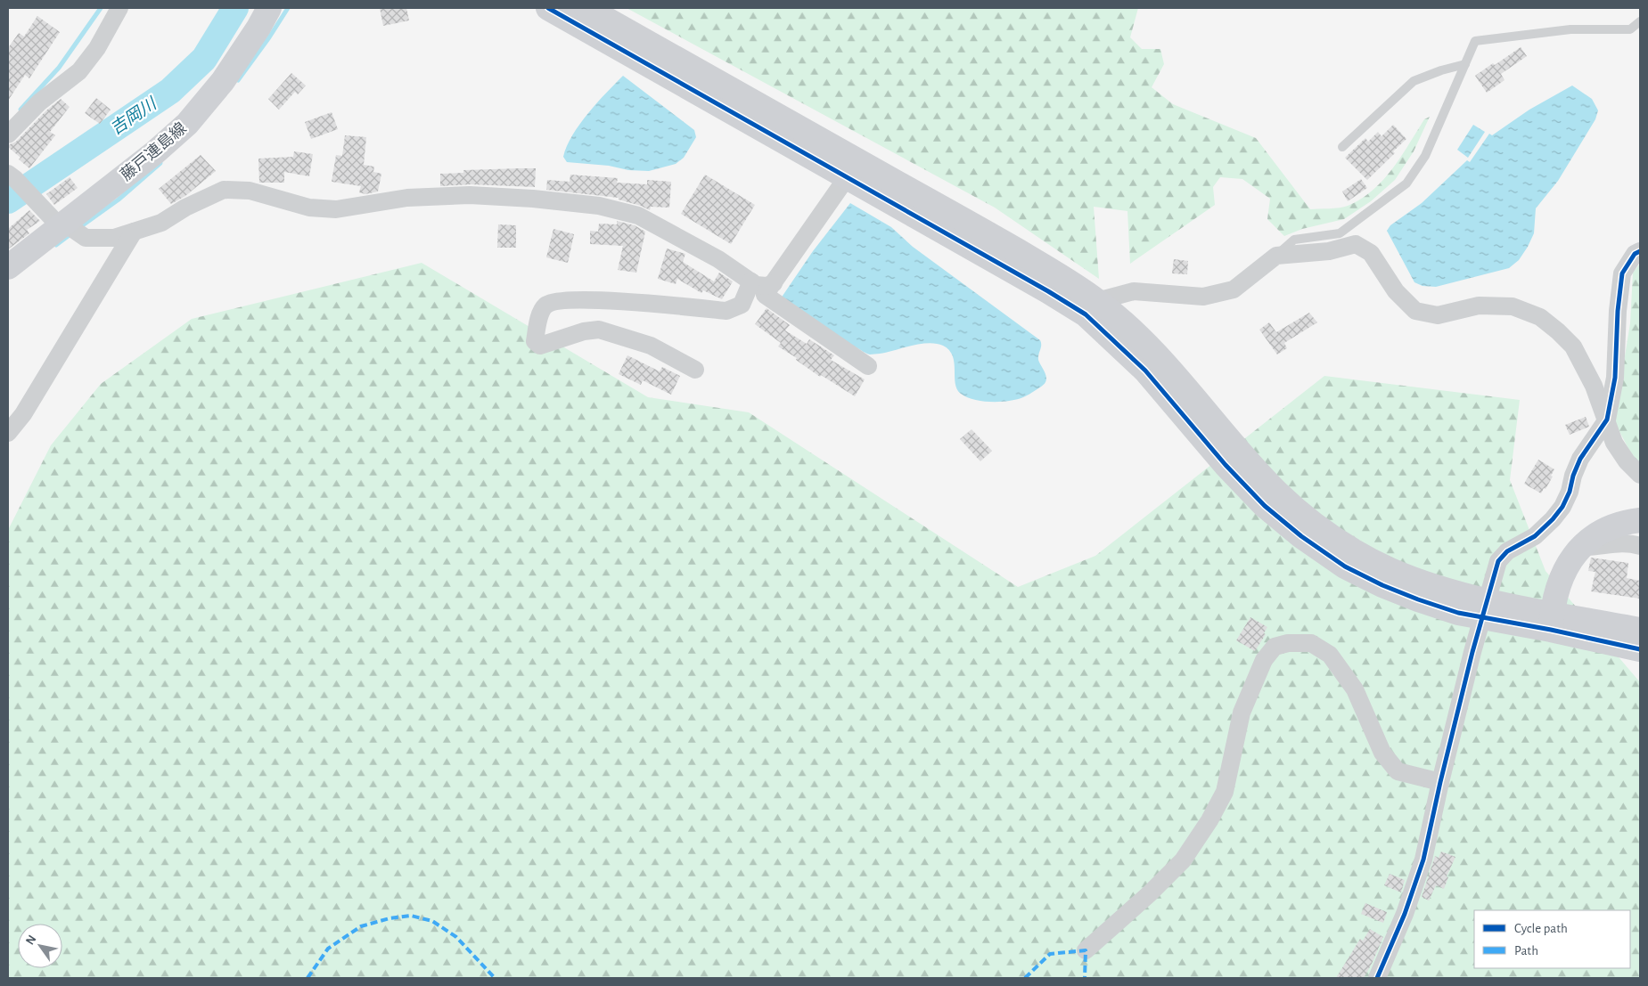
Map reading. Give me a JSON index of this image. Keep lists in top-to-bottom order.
{
  "streets": {
    "street": ["藤戸連島線"]
  },
  "water": ["吉岡川"],
  "legend": ["Cycle path", "Path"],
  "north": "top left"
}
